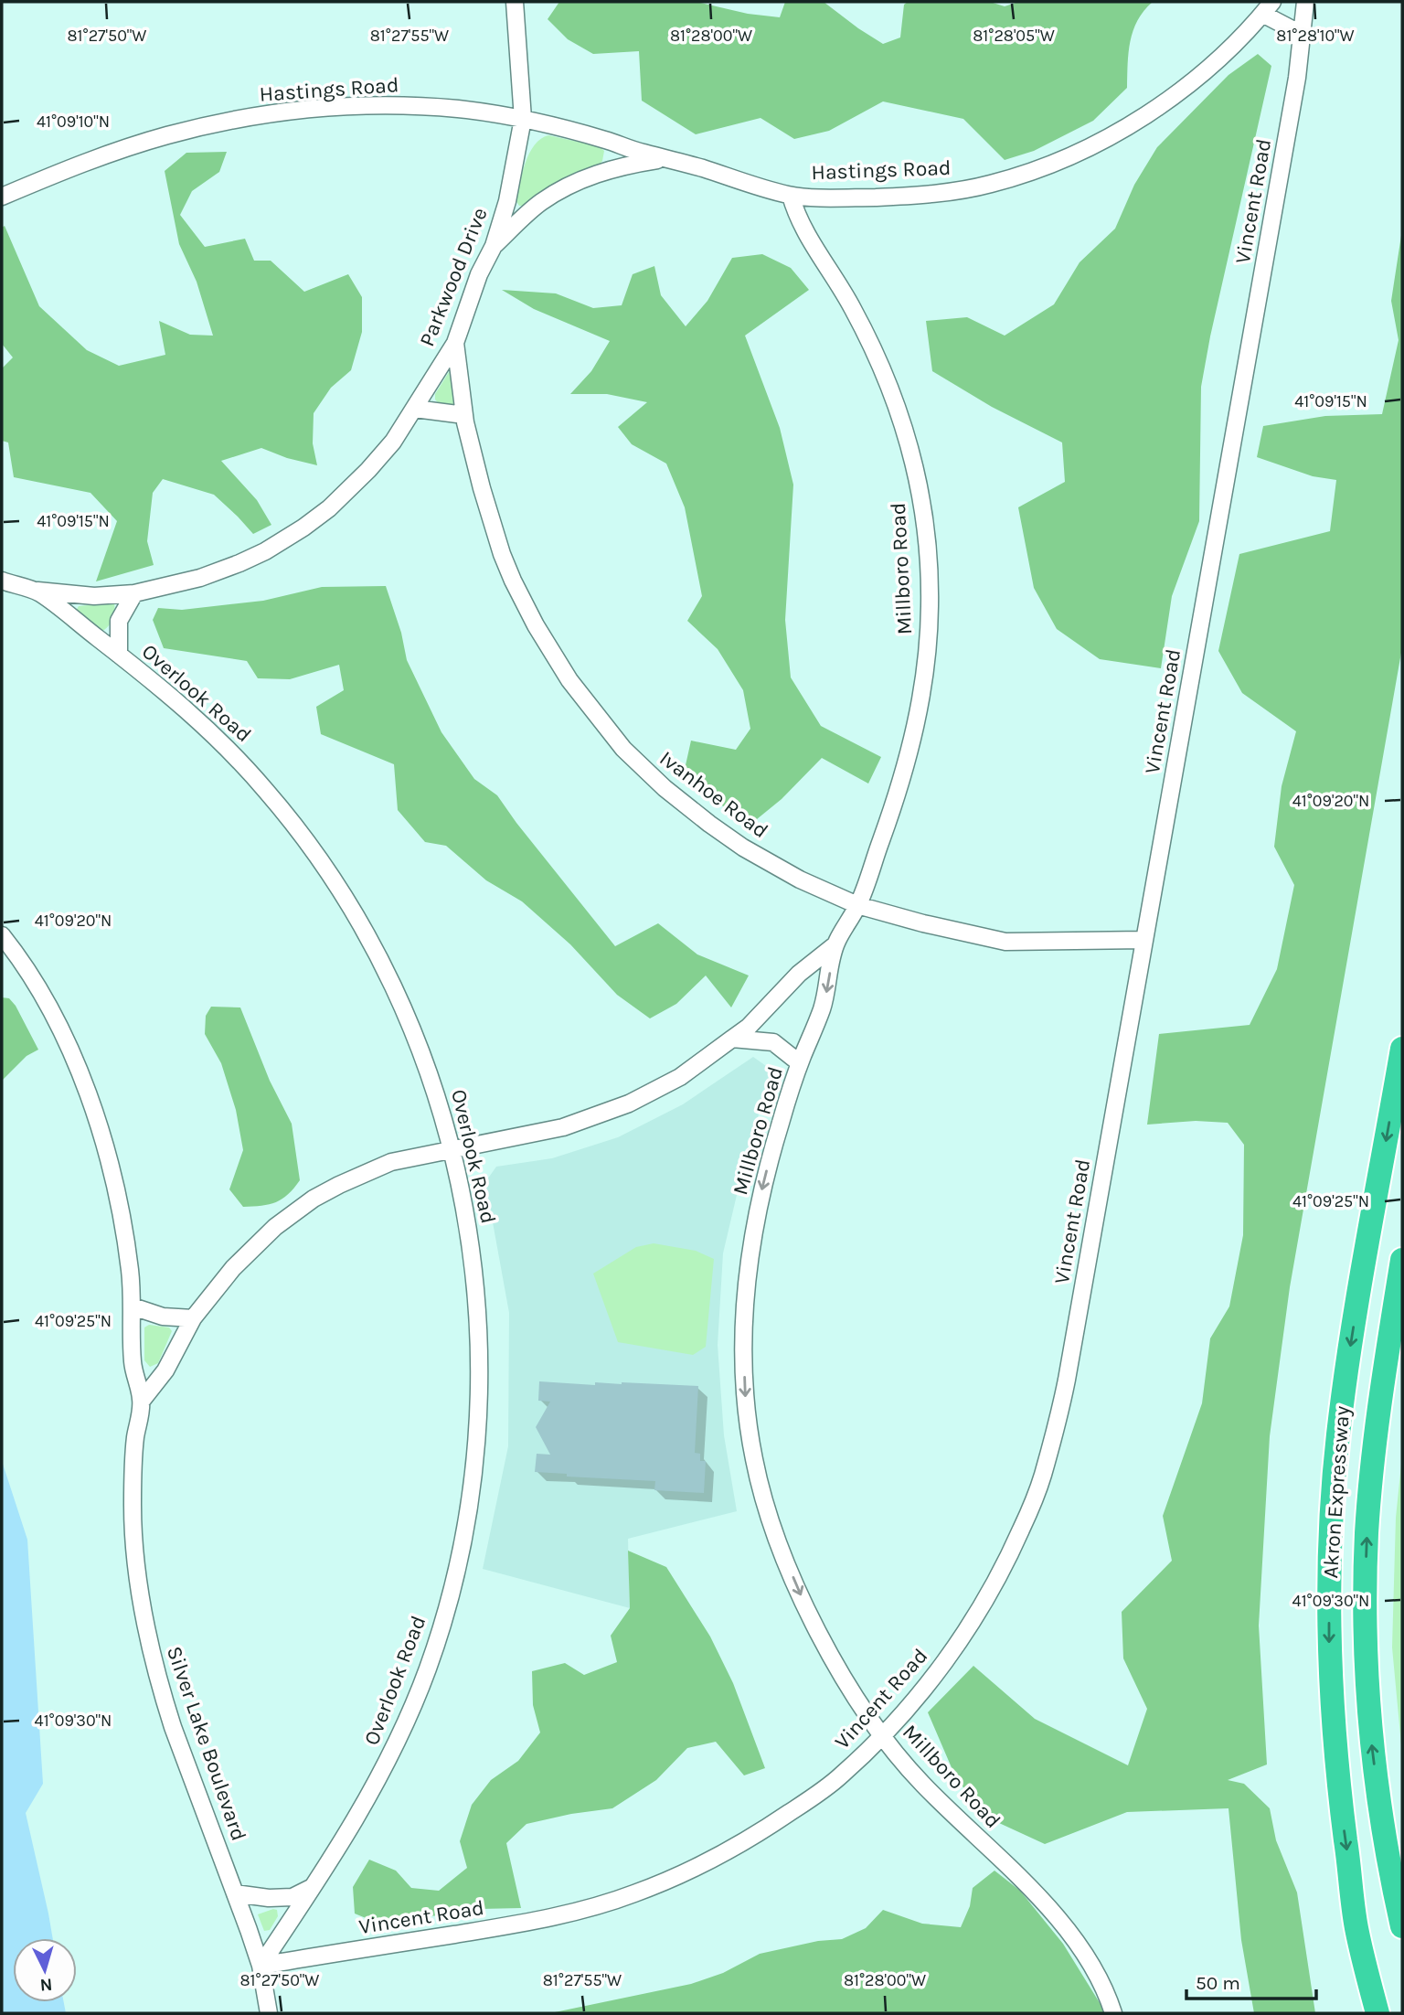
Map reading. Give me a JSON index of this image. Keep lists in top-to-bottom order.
{
  "streets": {
    "highway": ["Akron Expressway"],
    "street": [
      "Hastings Road",
      "Vincent Road",
      "Parkwood Drive",
      "Millboro Road",
      "Overlook Road",
      "Ivanhoe Road",
      "Silver Lake Boulevard"
    ]
  },
  "crossings": [
    ["Hastings Road", "Parkwood Drive"],
    ["Hastings Road", "Millboro Road"],
    ["Vincent Road", "Millboro Road"],
    ["Vincent Road", "Overlook Road"],
    ["Vincent Road", "Ivanhoe Road"],
    ["Vincent Road", "Silver Lake Boulevard"],
    ["Parkwood Drive", "Overlook Road"],
    ["Parkwood Drive", "Ivanhoe Road"],
    ["Millboro Road", "Ivanhoe Road"],
    ["Overlook Road", "Silver Lake Boulevard"]
  ],
  "one_way": ["Millboro Road"],
  "scale_bar": "50 m",
  "north": "bottom",
  "coordinates": [
    "81°28'10\"W",
    "81°27'50\"W",
    "81°27'55\"W",
    "81°28'00\"W",
    "81°28'05\"W",
    "41°09'10\"N",
    "41°09'15\"N",
    "41°09'20\"N",
    "41°09'25\"N",
    "41°09'30\"N"
  ]
}
